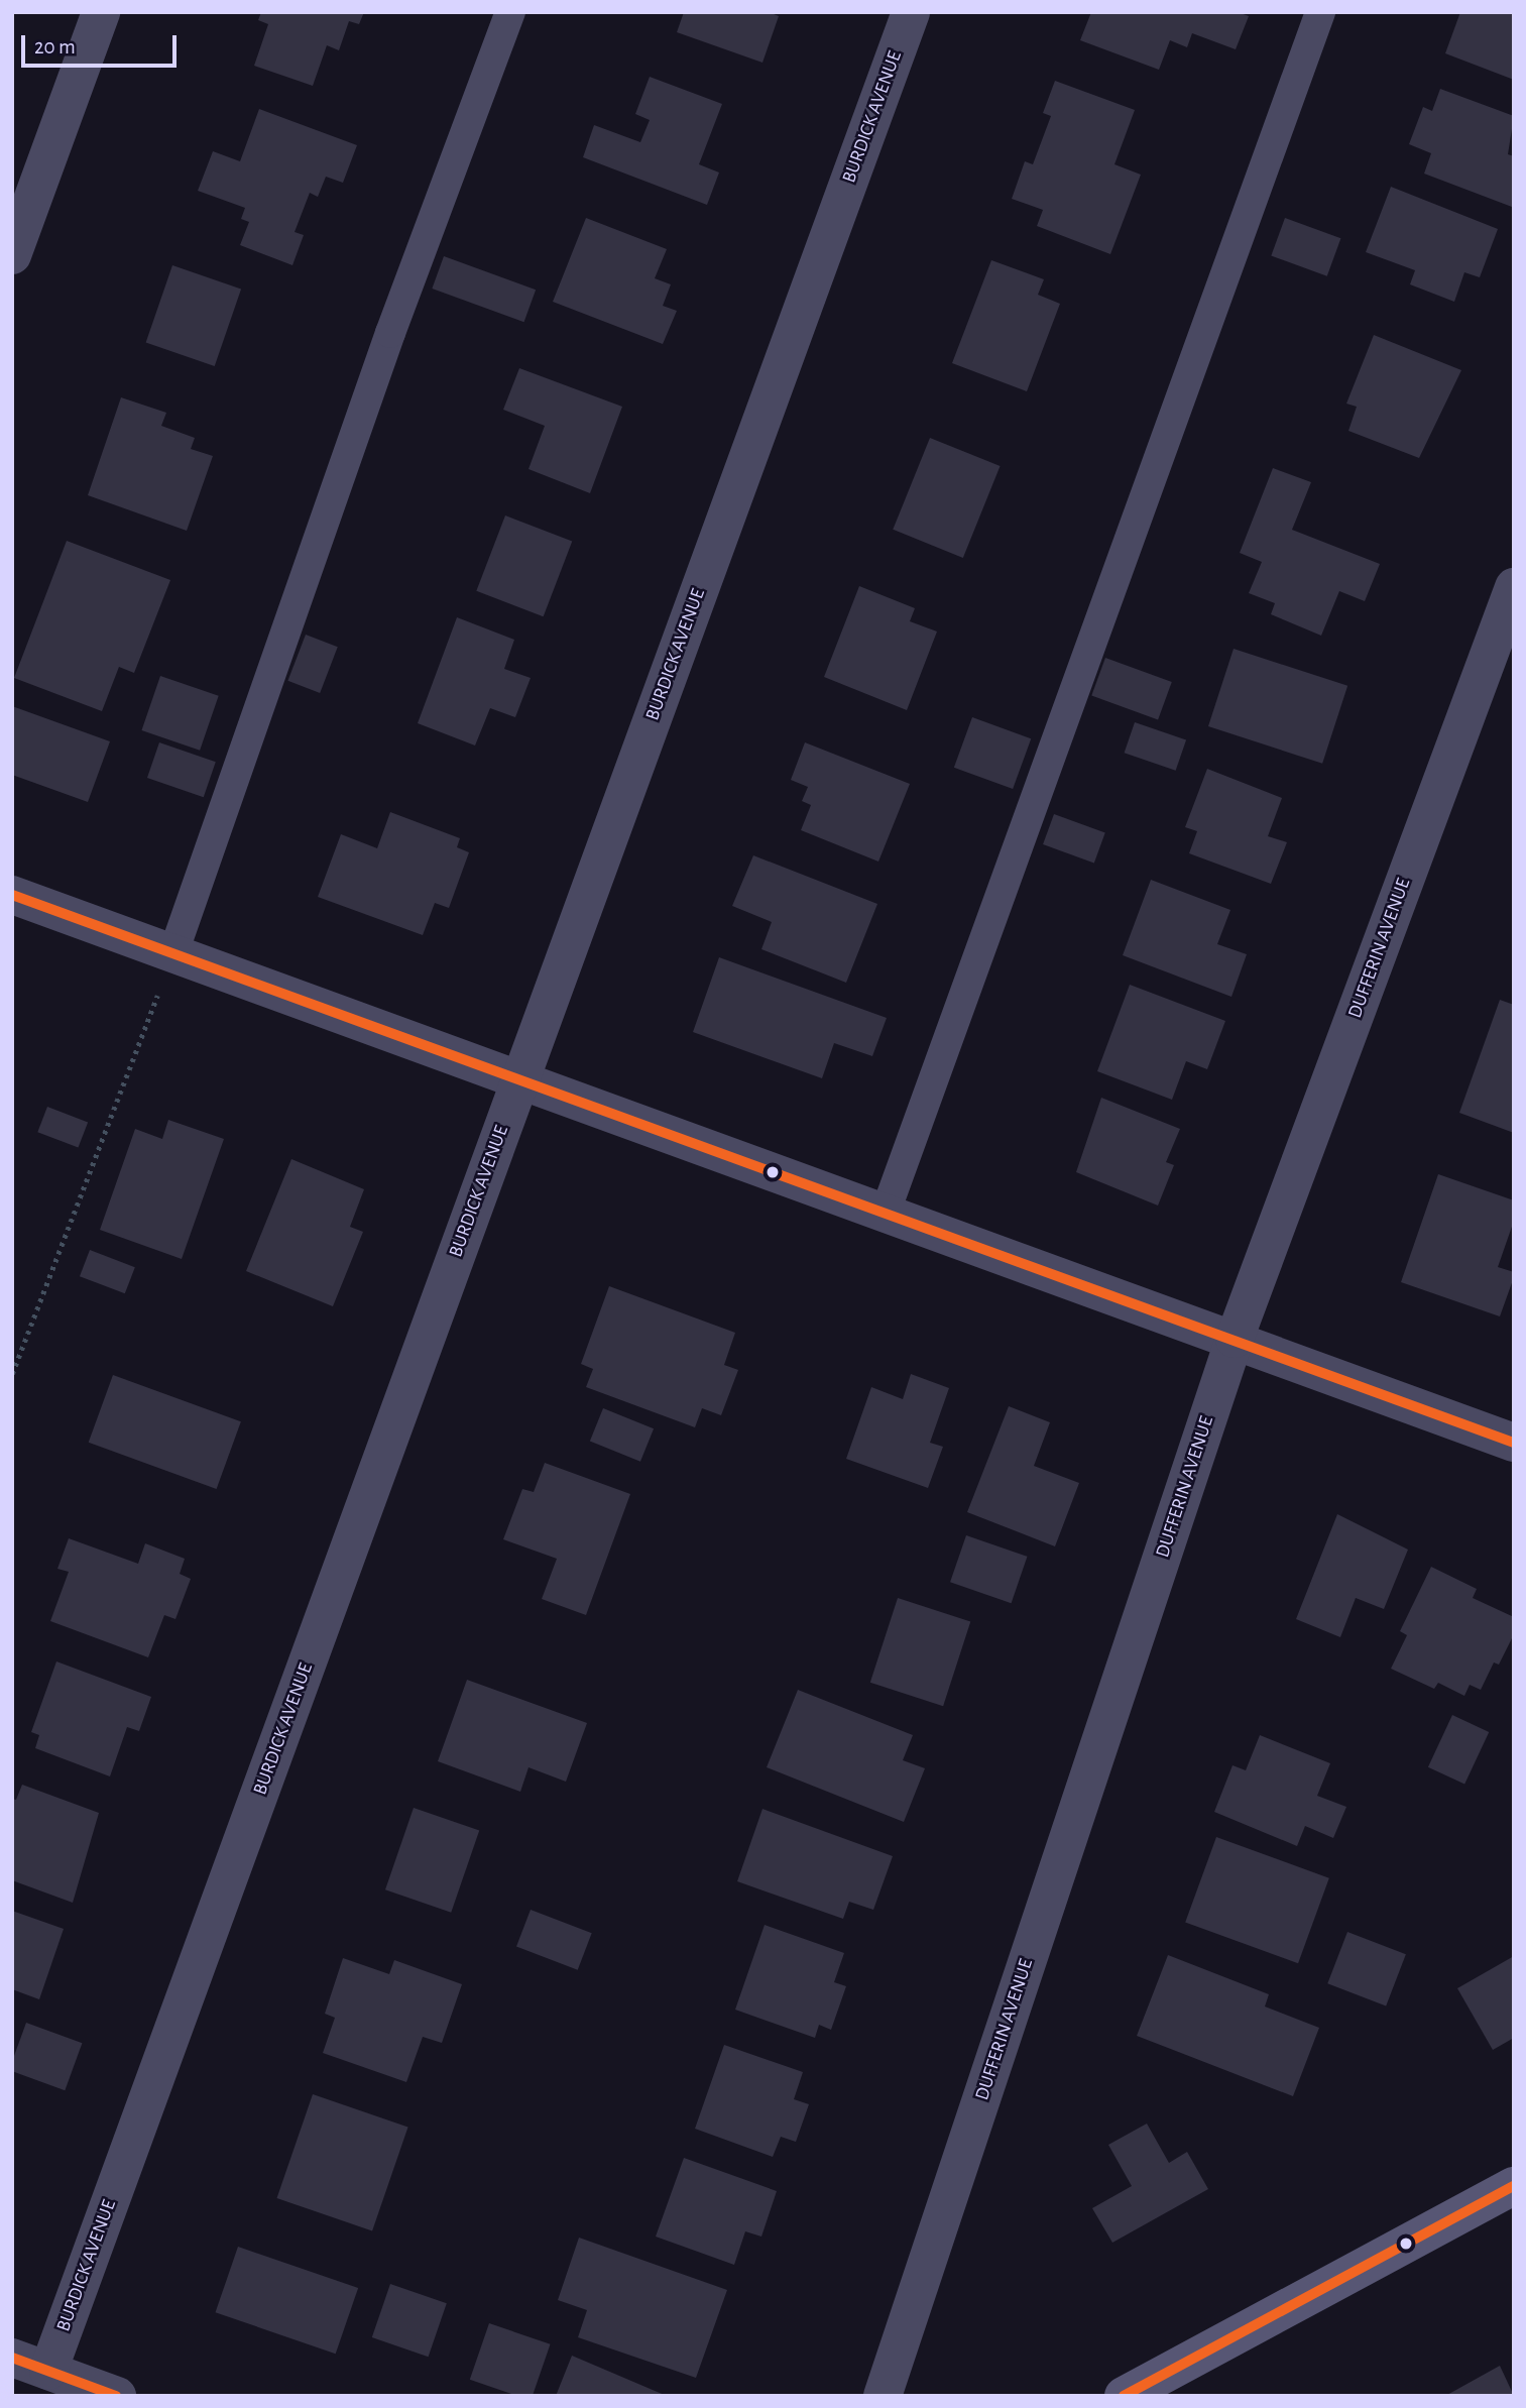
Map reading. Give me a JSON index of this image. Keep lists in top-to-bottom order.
{
  "streets": {
    "street": ["BURDICK AVENUE", "DUFFERIN AVENUE"]
  },
  "scale_bar": "20 m"
}
